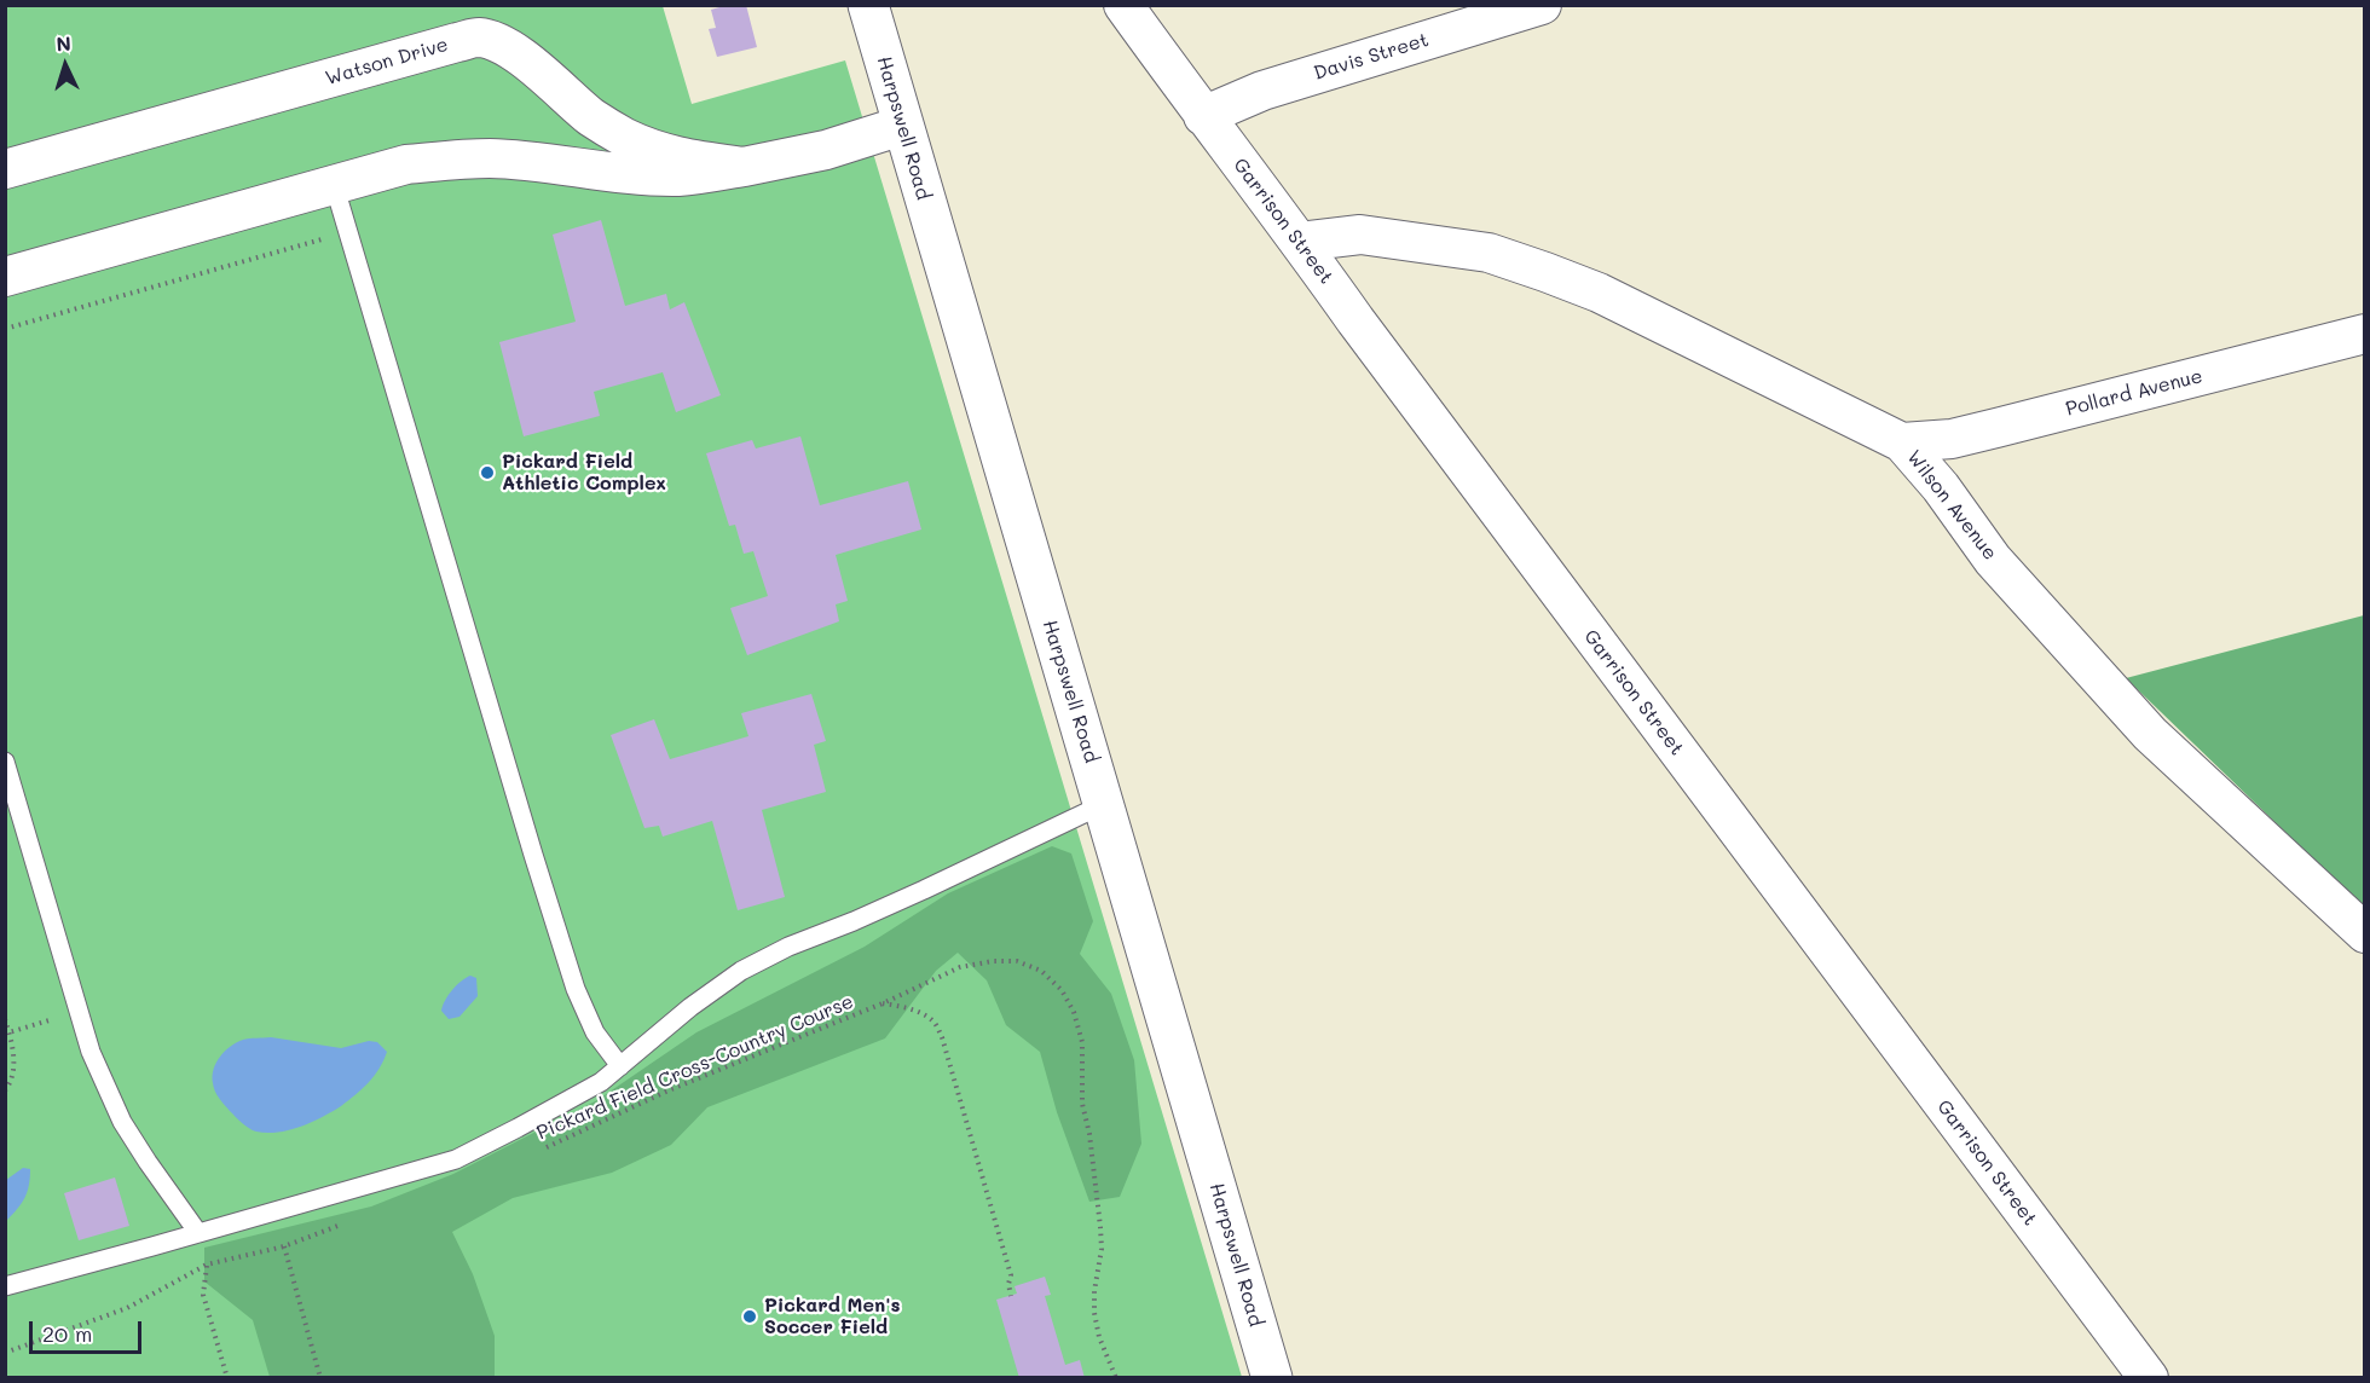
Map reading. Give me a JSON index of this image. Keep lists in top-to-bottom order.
{
  "streets": {
    "main road": ["Harpswell Road"],
    "street": [
      "Davis Street",
      "Watson Drive",
      "Garrison Street",
      "Pollard Avenue",
      "Wilson Avenue"
    ],
    "path": ["Pickard Field Cross-Country Course"]
  },
  "crossings": [
    ["Davis Street", "Garrison Street"],
    ["Watson Drive", "Harpswell Road"],
    ["Garrison Street", "Wilson Avenue"],
    ["Pollard Avenue", "Wilson Avenue"]
  ],
  "places": ["Pickard Field Athletic Complex", "Pickard Men's Soccer Field"],
  "scale_bar": "20 m",
  "north": "top"
}
